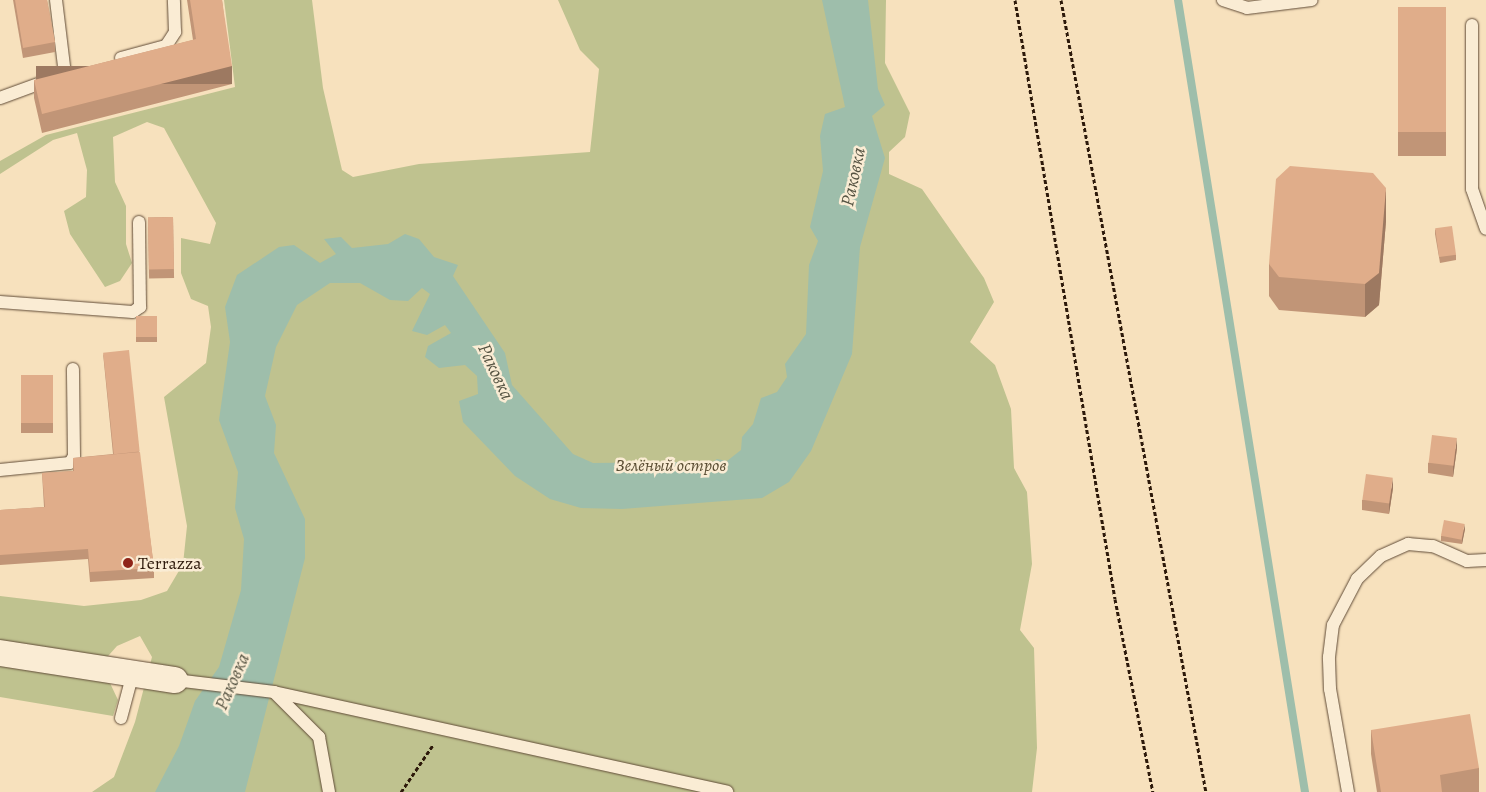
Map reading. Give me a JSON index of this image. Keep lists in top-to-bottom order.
{
  "water": ["Раковка"],
  "parks": ["Зелёный остров"],
  "places": ["Terrazza"]
}
